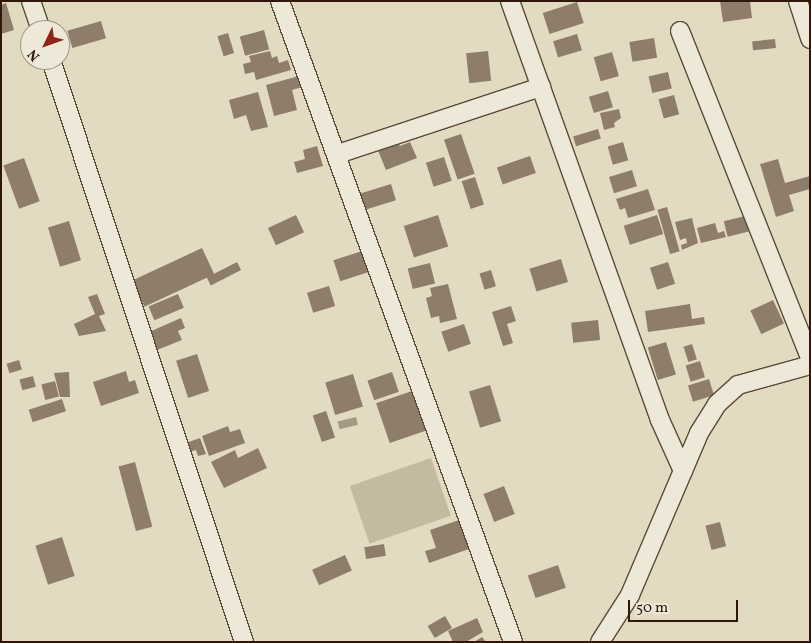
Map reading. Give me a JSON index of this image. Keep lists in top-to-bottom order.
{
  "scale_bar": "50 m",
  "north": "bottom left"
}
